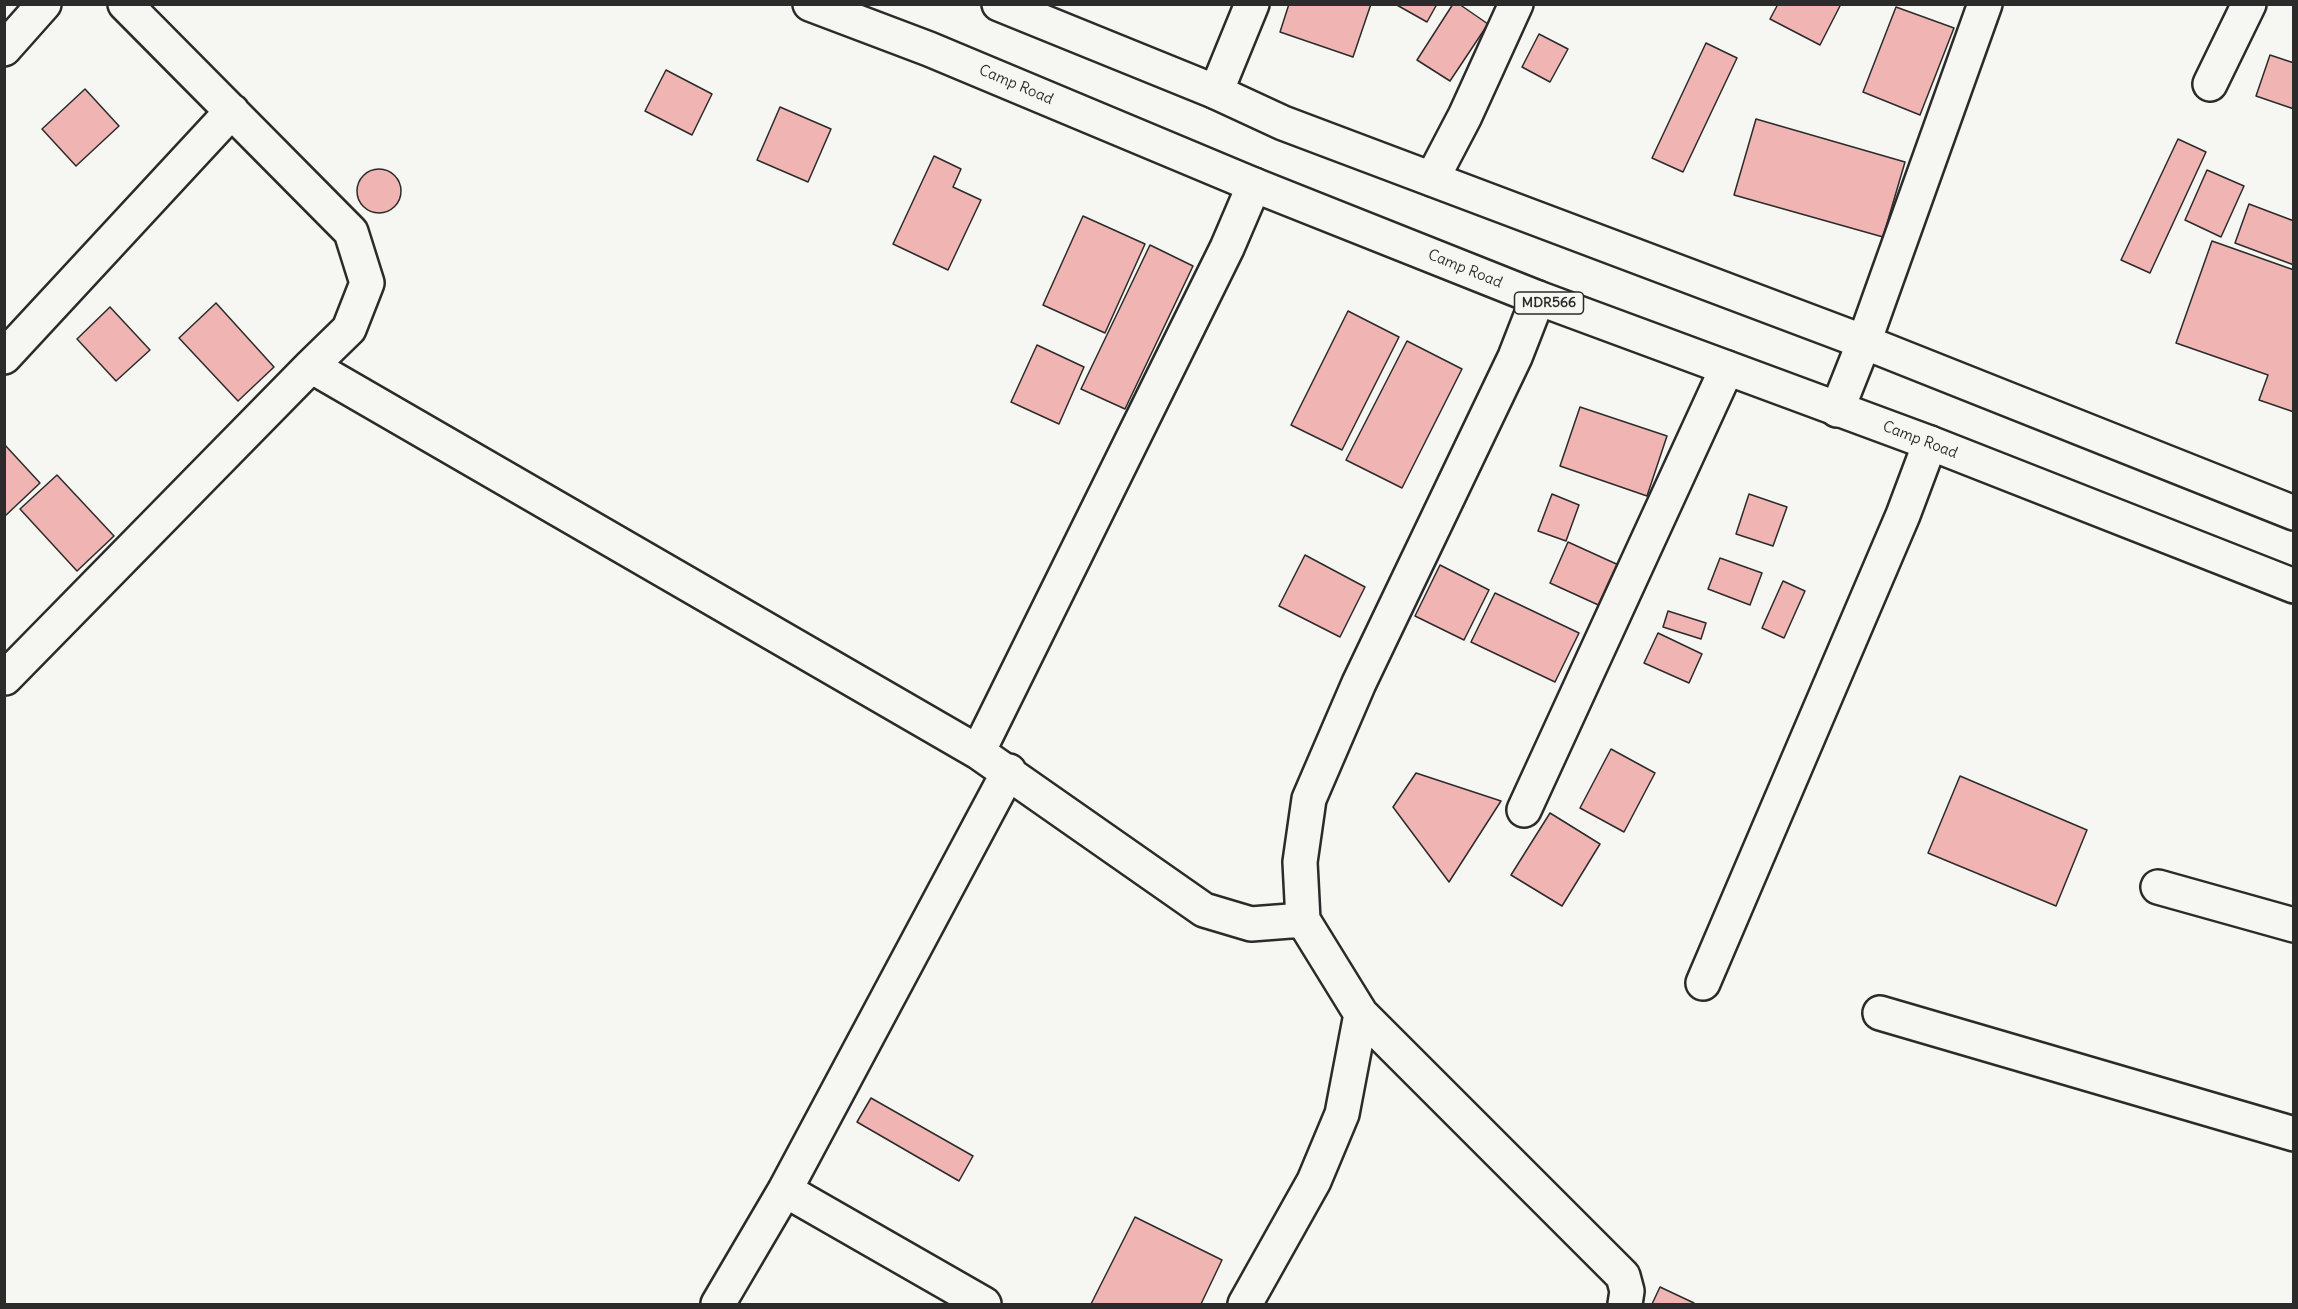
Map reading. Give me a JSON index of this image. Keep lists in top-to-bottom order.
{
  "streets": {
    "street": ["Camp Road", "MDR566"]
  }
}
